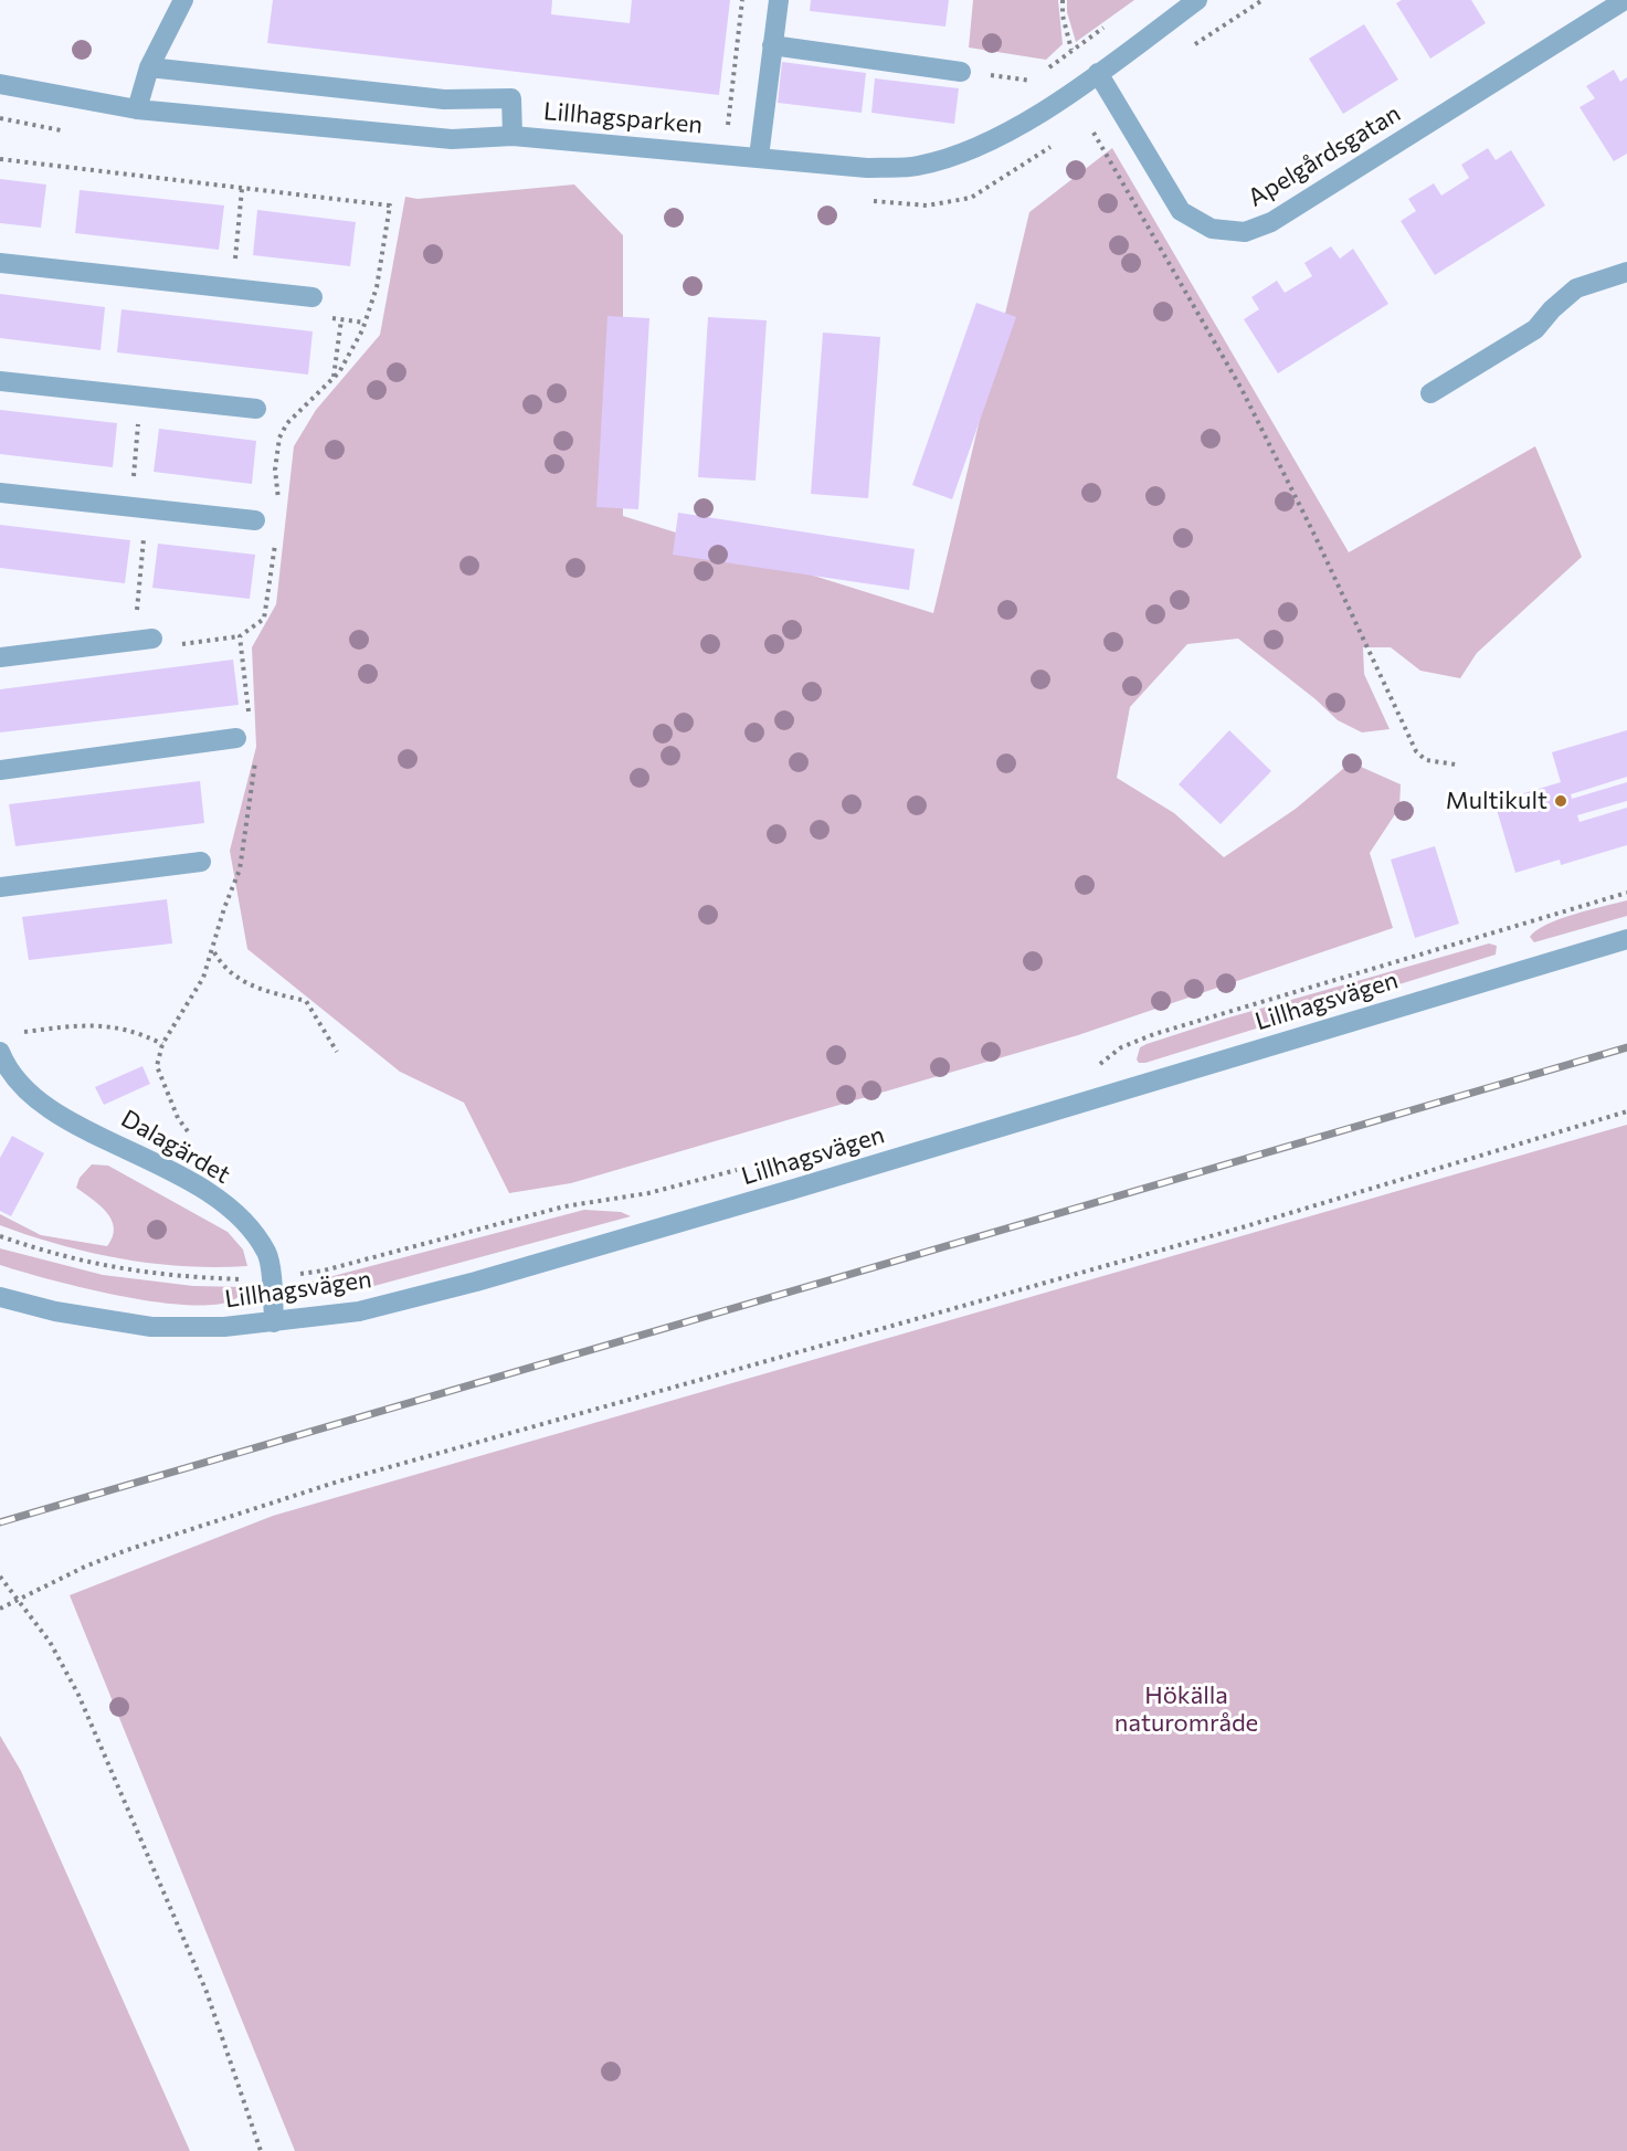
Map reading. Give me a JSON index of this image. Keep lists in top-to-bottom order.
{
  "streets": {
    "street": [
      "Lillhagsparken",
      "Apelgårdsgatan",
      "Lillhagsvägen",
      "Dalagärdet"
    ]
  },
  "crossings": [
    ["Lillhagsparken", "Apelgårdsgatan"],
    ["Lillhagsvägen", "Dalagärdet"]
  ],
  "parks": ["Hökälla naturområde"],
  "places": ["Multikult"]
}
